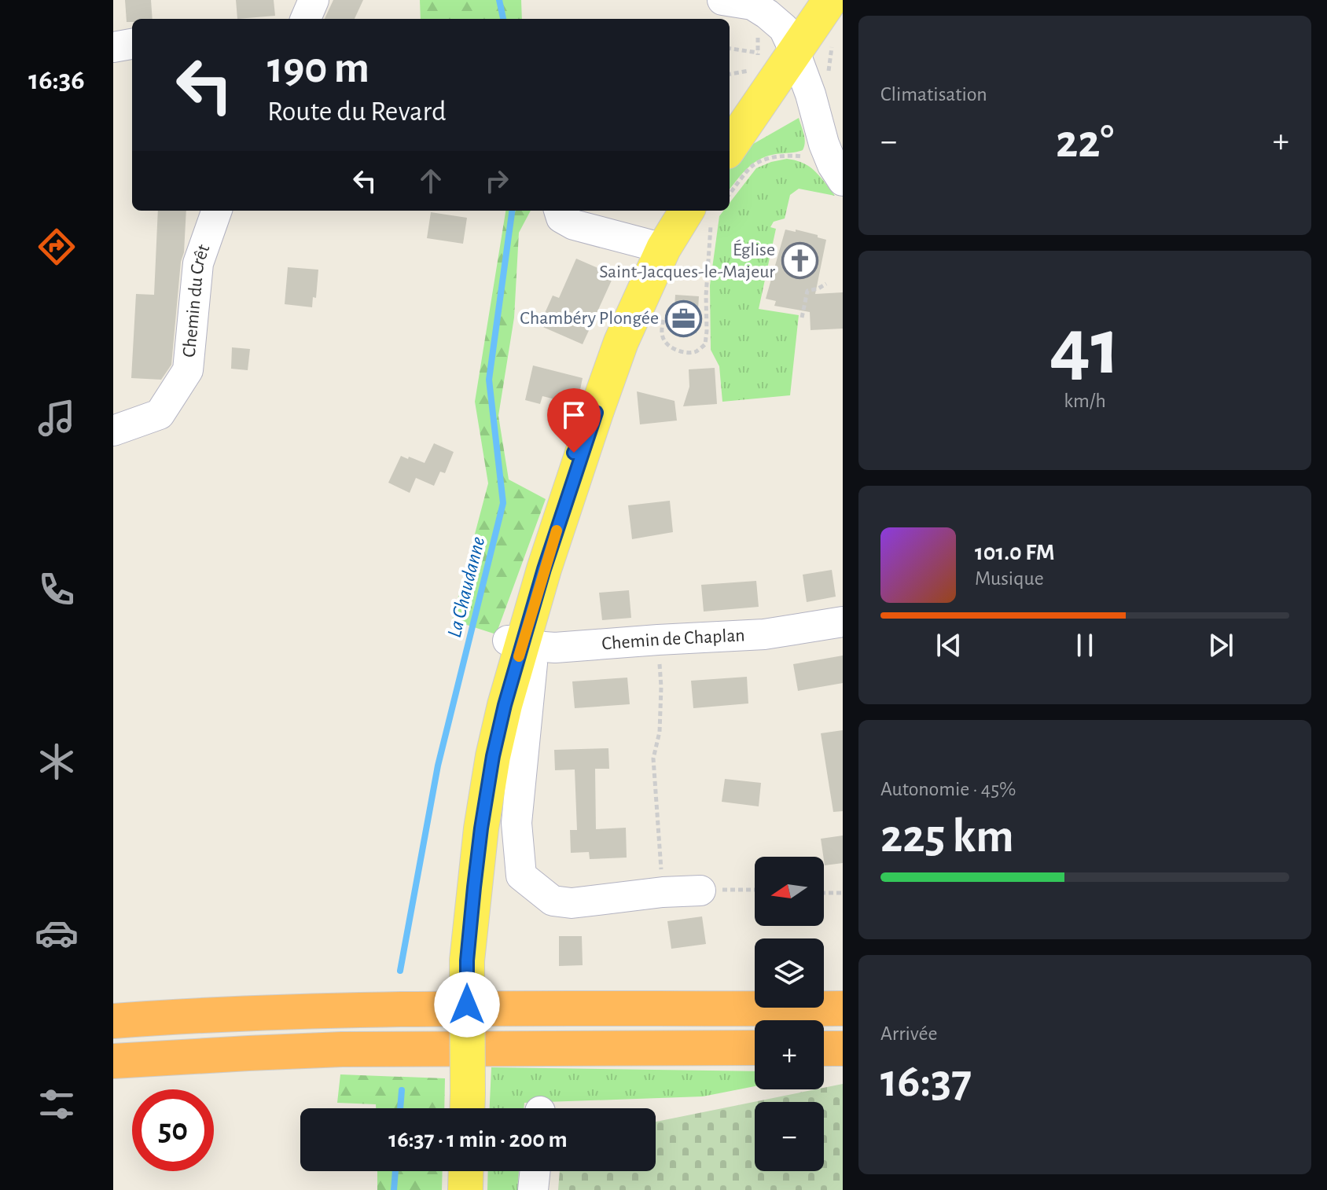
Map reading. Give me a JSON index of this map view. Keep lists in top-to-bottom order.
{
  "streets": {
    "street": ["Chemin du Crêt", "Chemin de Chaplan"]
  },
  "water": ["La Chaudanne"],
  "places": {
    "church": ["Église Saint-Jacques-le-Majeur"],
    "office": ["Chambéry Plongée"]
  },
  "north": "left",
  "page": {
    "tabs": "16:36",
    "tile": [
      "Climatisation",
      ["41", "km/h"],
      ["Autonomie · 45%", "225 km"],
      ["Arrivée", "16:37"]
    ],
    "turn": ["190 m", "Route du Revard"],
    "heat": ["−", "22°", "+"],
    "song": ["101.0 FM", "Musique"],
    "map_buttons": ["+", "−"],
    "limit": "50",
    "trip": "16:37 · 1 min · 200 m"
  }
}
